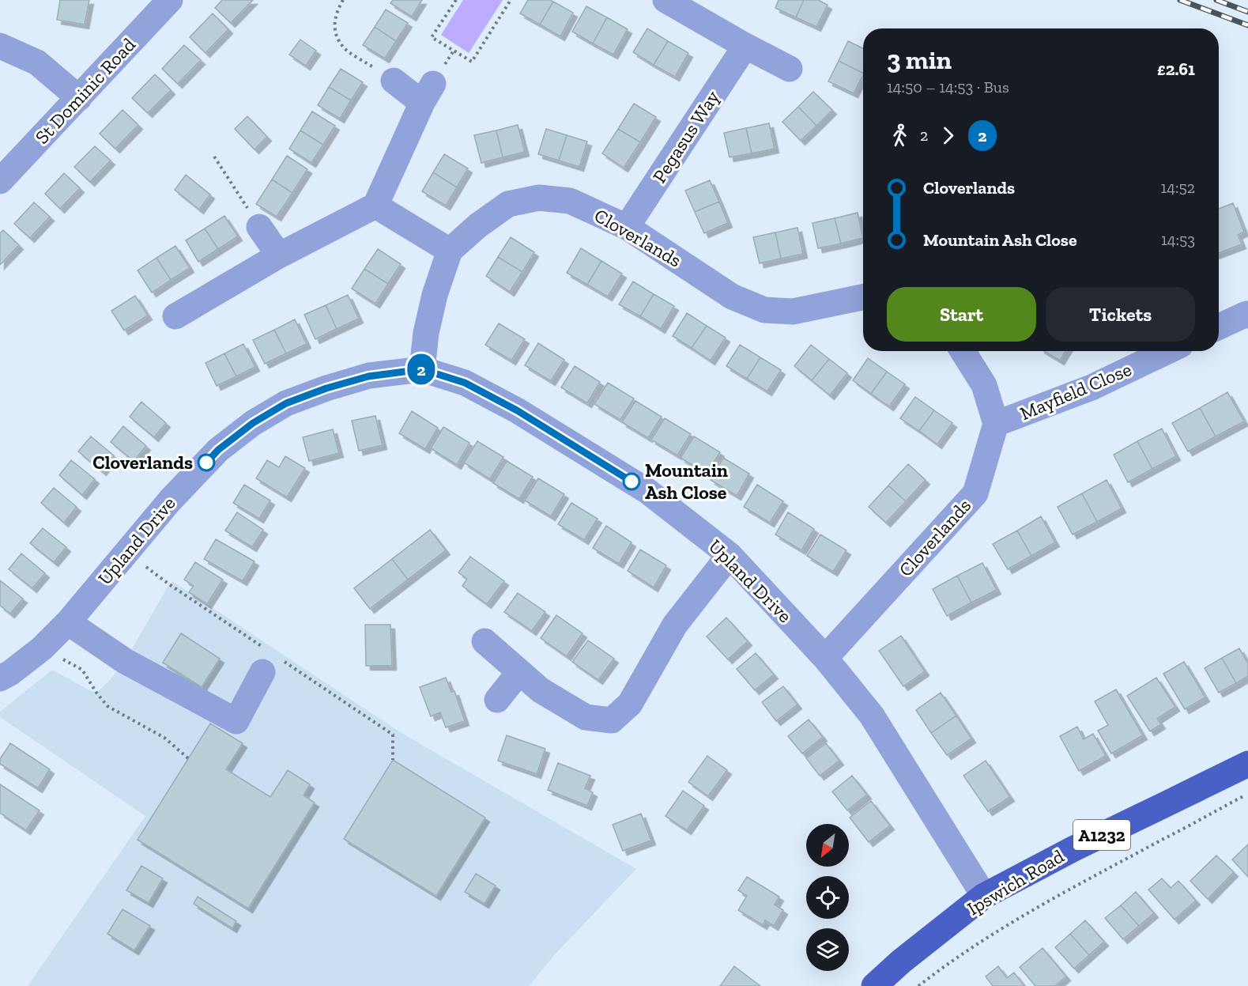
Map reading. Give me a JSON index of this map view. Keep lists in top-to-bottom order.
{
  "streets": {
    "main road": ["A1232", "Ipswich Road"],
    "street": [
      "St Dominic Road",
      "Pegasus Way",
      "Cloverlands",
      "Mayfield Close",
      "Upland Drive"
    ]
  },
  "crossings": [
    ["Pegasus Way", "Cloverlands"],
    ["Cloverlands", "Mayfield Close"],
    ["Cloverlands", "Upland Drive"],
    ["Upland Drive", "Ipswich Road"]
  ],
  "places": ["Cloverlands", "Mountain Ash Close"],
  "lines": ["bus line 2"],
  "north": "bottom left",
  "page": {
    "on_map": "2",
    "heading": ["3 min", "14:50 – 14:53 · Bus", "£2.61"],
    "legs": ["2", "2"],
    "list": [
      {
        "name": "Cloverlands",
        "value": "14:52"
      },
      {
        "name": "Mountain Ash Close",
        "value": "14:53"
      }
    ],
    "buttons": ["Start", "Tickets"]
  }
}
